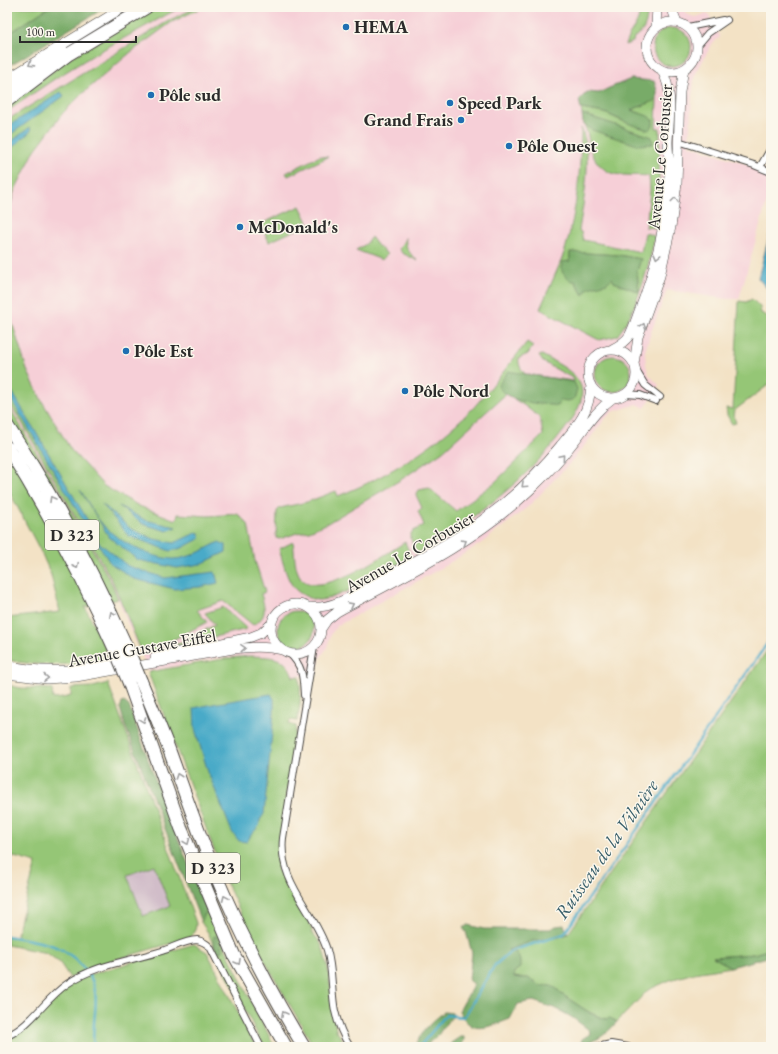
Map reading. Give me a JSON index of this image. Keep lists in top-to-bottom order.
{
  "streets": {
    "highway": ["D 323"],
    "street": ["Avenue Le Corbusier", "Avenue Gustave Eiffel"]
  },
  "crossings": [
    ["Avenue Le Corbusier", "Avenue Gustave Eiffel"]
  ],
  "water": ["Ruisseau de la Vilnière"],
  "places": [
    "HEMA",
    "Pôle sud",
    "Speed Park",
    "Grand Frais",
    "Pôle Ouest",
    "McDonald's",
    "Pôle Est",
    "Pôle Nord"
  ],
  "scale_bar": "100 m"
}
